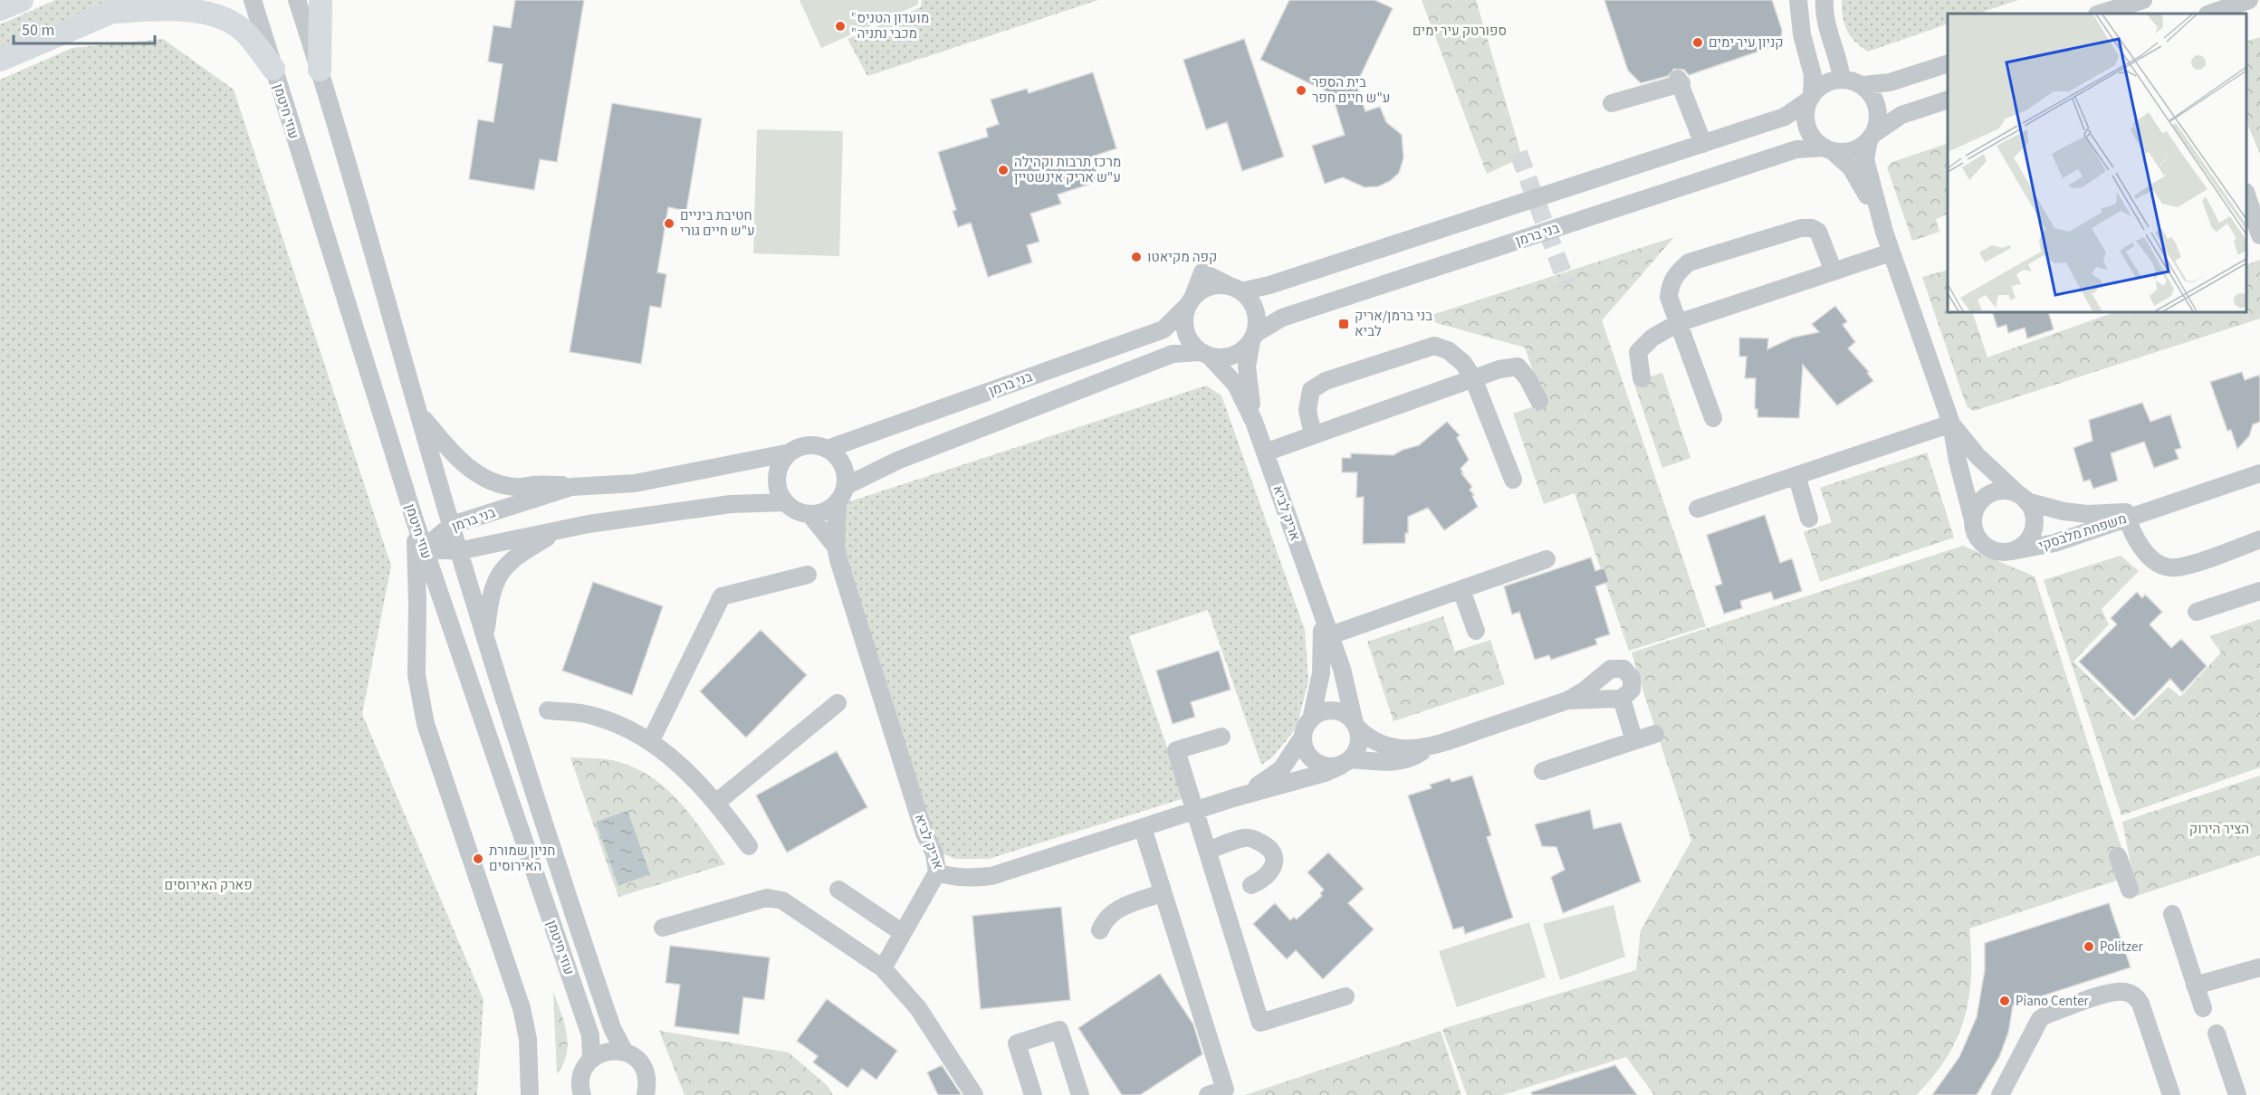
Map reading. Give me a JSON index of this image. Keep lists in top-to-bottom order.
{
  "streets": {
    "street": [
      "עוזי חיטמן",
      "בני ברמן",
      "אריק לביא",
      "משפחת מלבסקי"
    ]
  },
  "crossings": [
    ["עוזי חיטמן", "בני ברמן"],
    ["בני ברמן", "אריק לביא"]
  ],
  "parks": ["ספורטק עיר ימים", "הציר הירוק", "פארק האירוסים"],
  "places": {
    "other": [
      "\"מועדון הטניס \"מכבי נתניה",
      "קניון עיר ימים",
      "בית הספר ע\"ש חיים חפר",
      "מרכז תרבות וקהילה ע\"ש אריק אינשטיין",
      "חטיבת ביניים ע\"ש חיים גורי",
      "קפה מקיאטו",
      "חניון שמורת האירוסים",
      "Politzer",
      "Piano Center"
    ],
    "transit": ["בני ברמן/אריק לביא"]
  },
  "scale_bar": "50 m"
}
